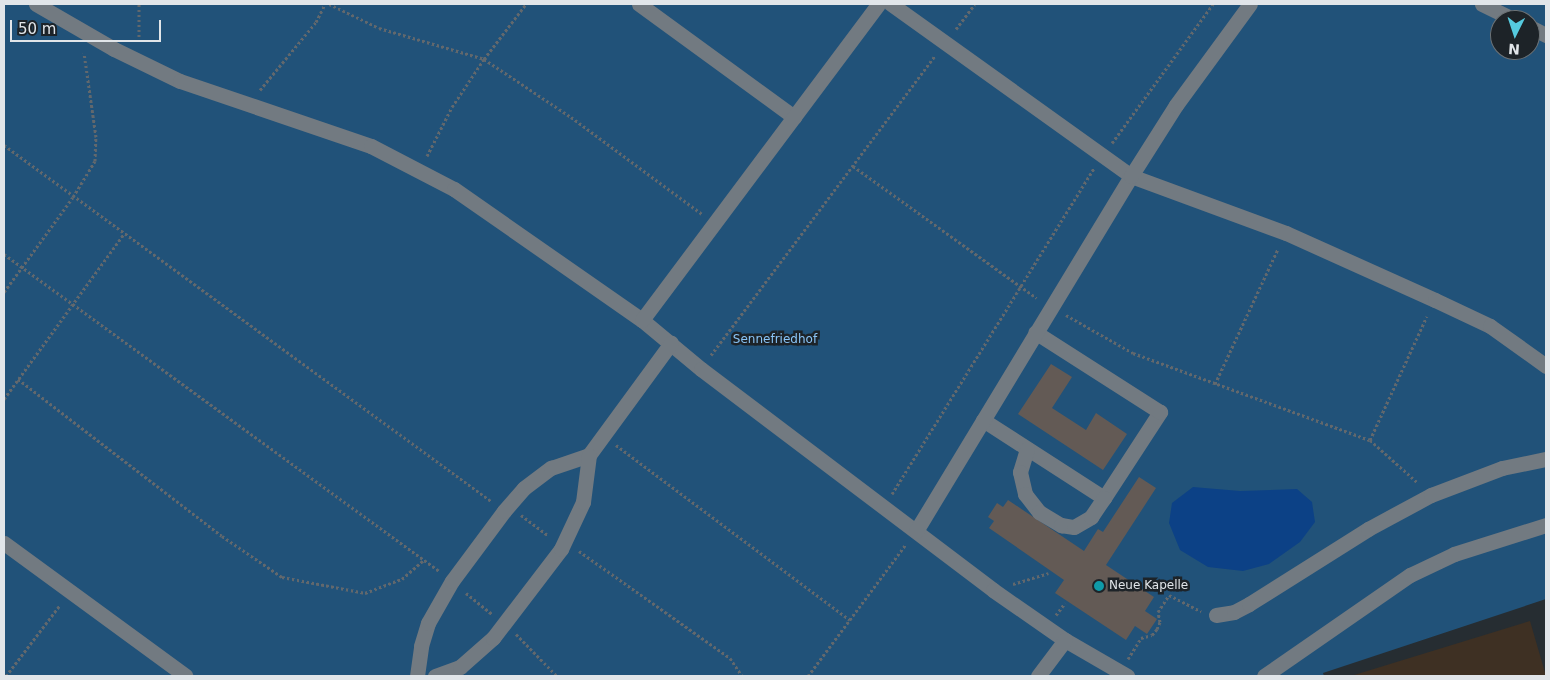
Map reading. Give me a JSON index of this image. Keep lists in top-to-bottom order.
{
  "parks": ["Sennefriedhof"],
  "places": ["Neue Kapelle"],
  "scale_bar": "50 m",
  "north": "bottom"
}
